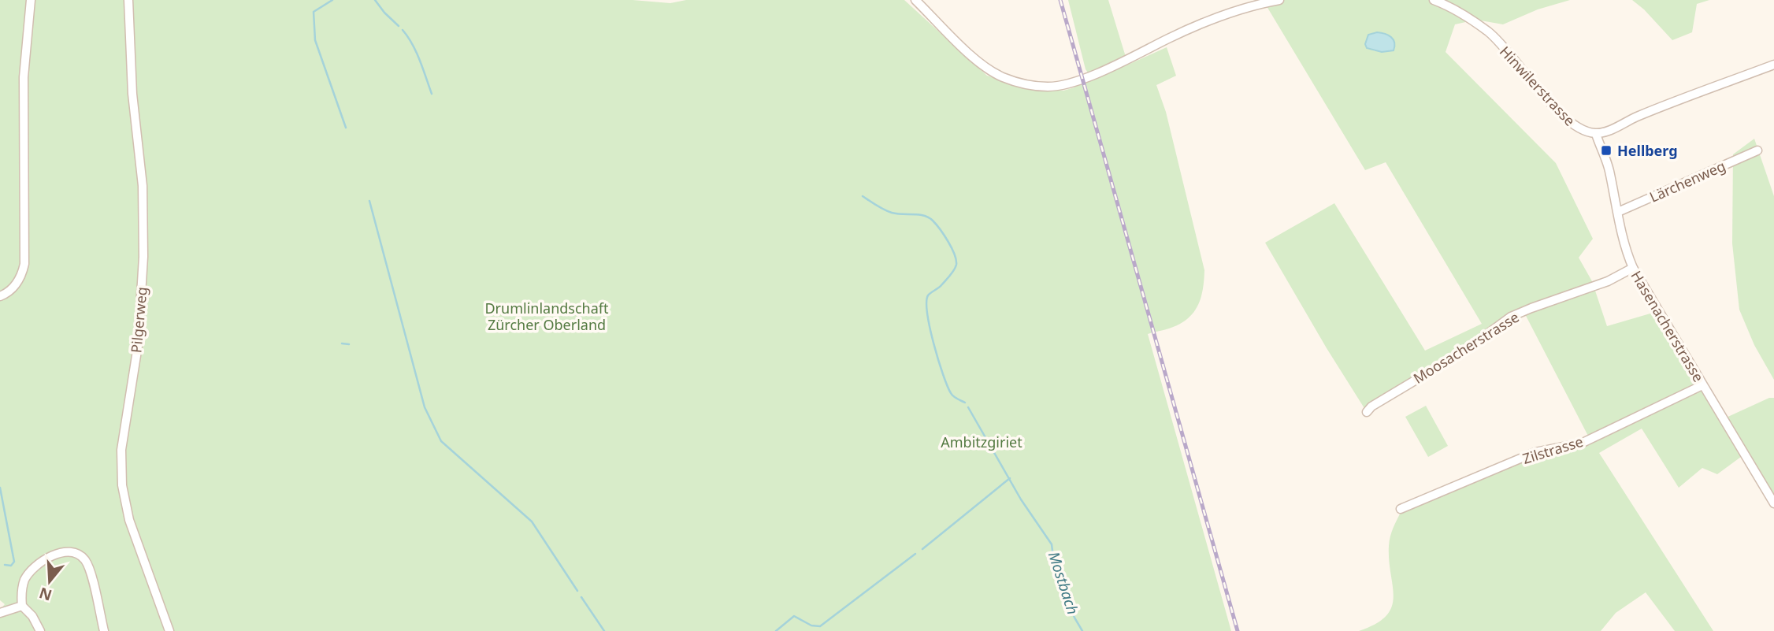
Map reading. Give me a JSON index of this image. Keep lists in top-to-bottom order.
{
  "streets": {
    "street": [
      "Hinwilerstrasse",
      "Lärchenweg",
      "Pilgerweg",
      "Hasenacherstrasse",
      "Moosacherstrasse",
      "Zilstrasse"
    ]
  },
  "crossings": [
    ["Hinwilerstrasse", "Hasenacherstrasse"],
    ["Lärchenweg", "Hasenacherstrasse"],
    ["Hasenacherstrasse", "Moosacherstrasse"],
    ["Hasenacherstrasse", "Zilstrasse"]
  ],
  "water": ["Mostbach"],
  "parks": ["Drumlinlandschaft Zürcher Oberland", "Ambitzgiriet"],
  "places": {
    "transit": ["Hellberg"]
  },
  "north": "bottom"
}
